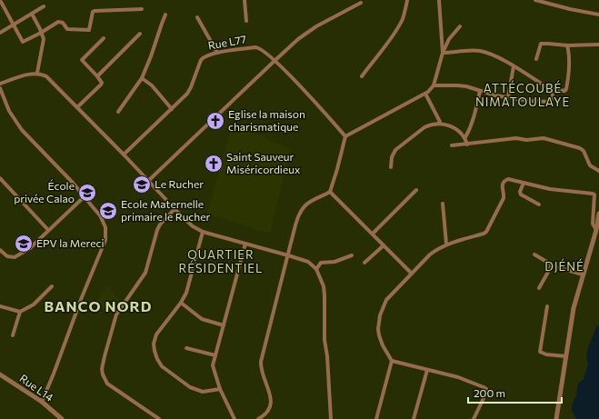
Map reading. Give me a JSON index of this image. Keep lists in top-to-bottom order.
{
  "streets": {
    "street": ["Rue L77", "Rue L14"]
  },
  "districts": [
    "ATTÉCOUBÉ NIMATOULAYE",
    "QUARTIER RÉSIDENTIEL",
    "DJÉNÉ",
    "BANCO NORD"
  ],
  "places": {
    "church": ["Eglise la maison charismatique", "Saint Sauveur Miséricordieux"],
    "school or university": [
      "Le Rucher",
      "École privée Calao",
      "Ecole Maternelle primaire le Rucher",
      "EPV la Mereci"
    ]
  },
  "scale_bar": "200 m"
}
